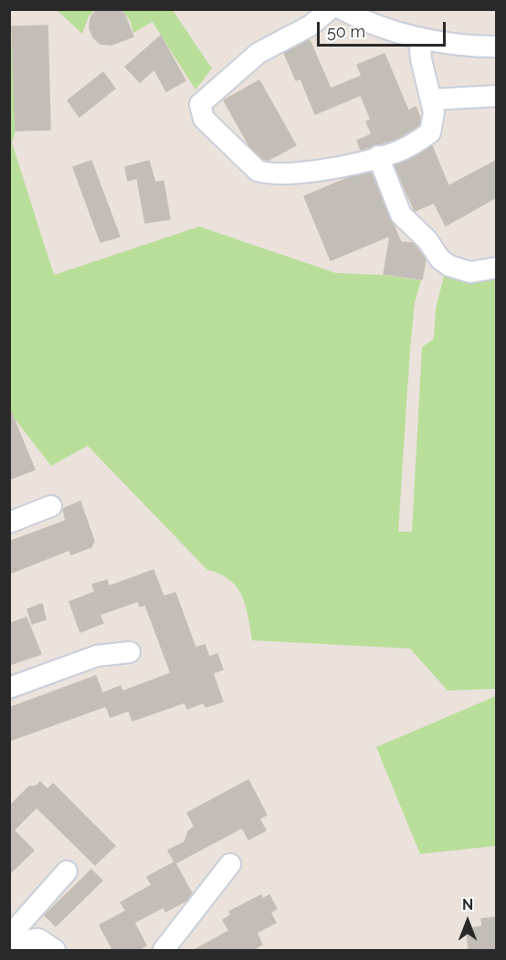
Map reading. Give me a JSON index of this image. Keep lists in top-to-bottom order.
{
  "scale_bar": "50 m",
  "north": "top"
}
